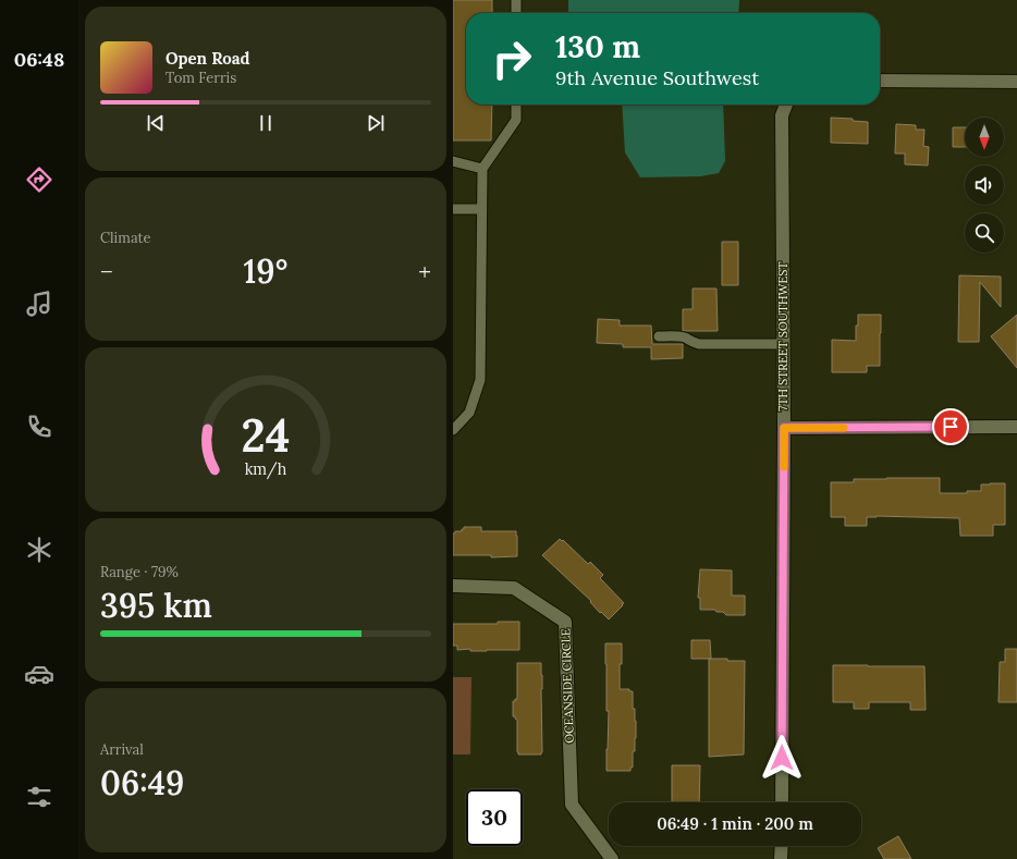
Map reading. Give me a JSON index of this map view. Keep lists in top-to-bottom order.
{
  "streets": {
    "street": ["7TH STREET SOUTHWEST", "OCEANSIDE CIRCLE"]
  },
  "north": "bottom",
  "page": {
    "tabs": "06:48",
    "turn": ["130 m", "9th Avenue Southwest"],
    "song": ["Open Road", "Tom Ferris"],
    "tile": [
      "Climate",
      ["Range · 79%", "395 km"],
      ["Arrival", "06:49"]
    ],
    "heat": ["−", "19°", "+"],
    "limit": "30",
    "trip": "06:49 · 1 min · 200 m",
    "gauge": ["24", "km/h"]
  }
}
